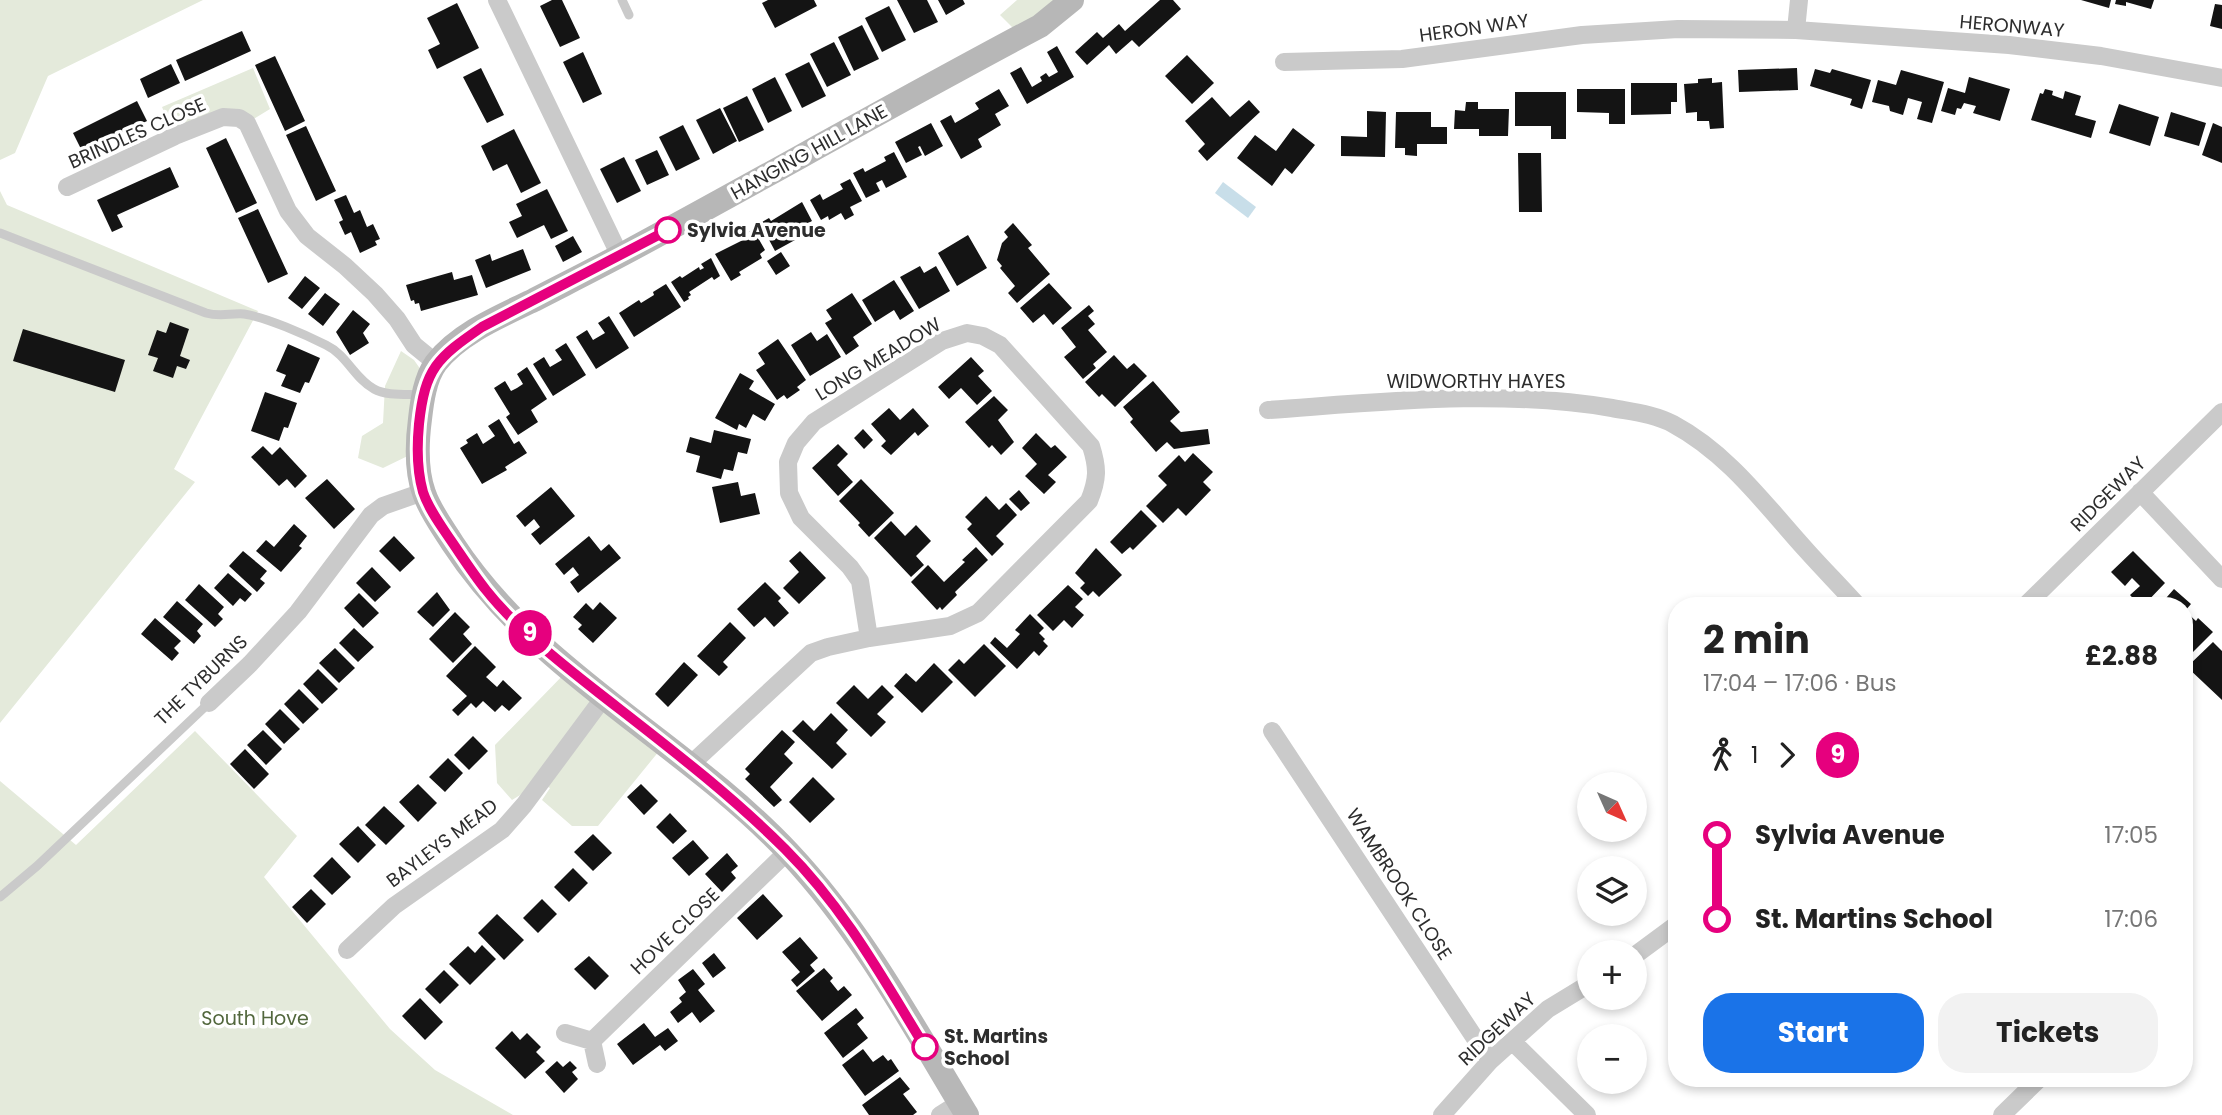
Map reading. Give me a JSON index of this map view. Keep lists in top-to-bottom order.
{
  "streets": {
    "street": [
      "HERONWAY",
      "HERON WAY",
      "BRINDLES CLOSE",
      "HANGING HILL LANE",
      "LONG MEADOW",
      "WIDWORTHY HAYES",
      "RIDGEWAY",
      "THE TYBURNS",
      "BAYLEYS MEAD",
      "WAMBROOK CLOSE",
      "HOVE CLOSE"
    ]
  },
  "crossings": [
    ["HERONWAY", "HERON WAY"],
    ["BRINDLES CLOSE", "HANGING HILL LANE"],
    ["HANGING HILL LANE", "LONG MEADOW"],
    ["HANGING HILL LANE", "THE TYBURNS"],
    ["HANGING HILL LANE", "BAYLEYS MEAD"],
    ["HANGING HILL LANE", "HOVE CLOSE"],
    ["RIDGEWAY", "WAMBROOK CLOSE"]
  ],
  "parks": ["South Hove"],
  "places": ["Sylvia Avenue", "St. Martins School"],
  "lines": ["bus line 9"],
  "north": "bottom right",
  "page": {
    "on_map": "9",
    "heading": ["2 min", "17:04 – 17:06 · Bus", "£2.88"],
    "legs": ["1", "9"],
    "map_buttons": ["+", "−"],
    "list": [
      {
        "name": "Sylvia Avenue",
        "value": "17:05"
      },
      {
        "name": "St. Martins School",
        "value": "17:06"
      }
    ],
    "buttons": ["Start", "Tickets"]
  }
}
